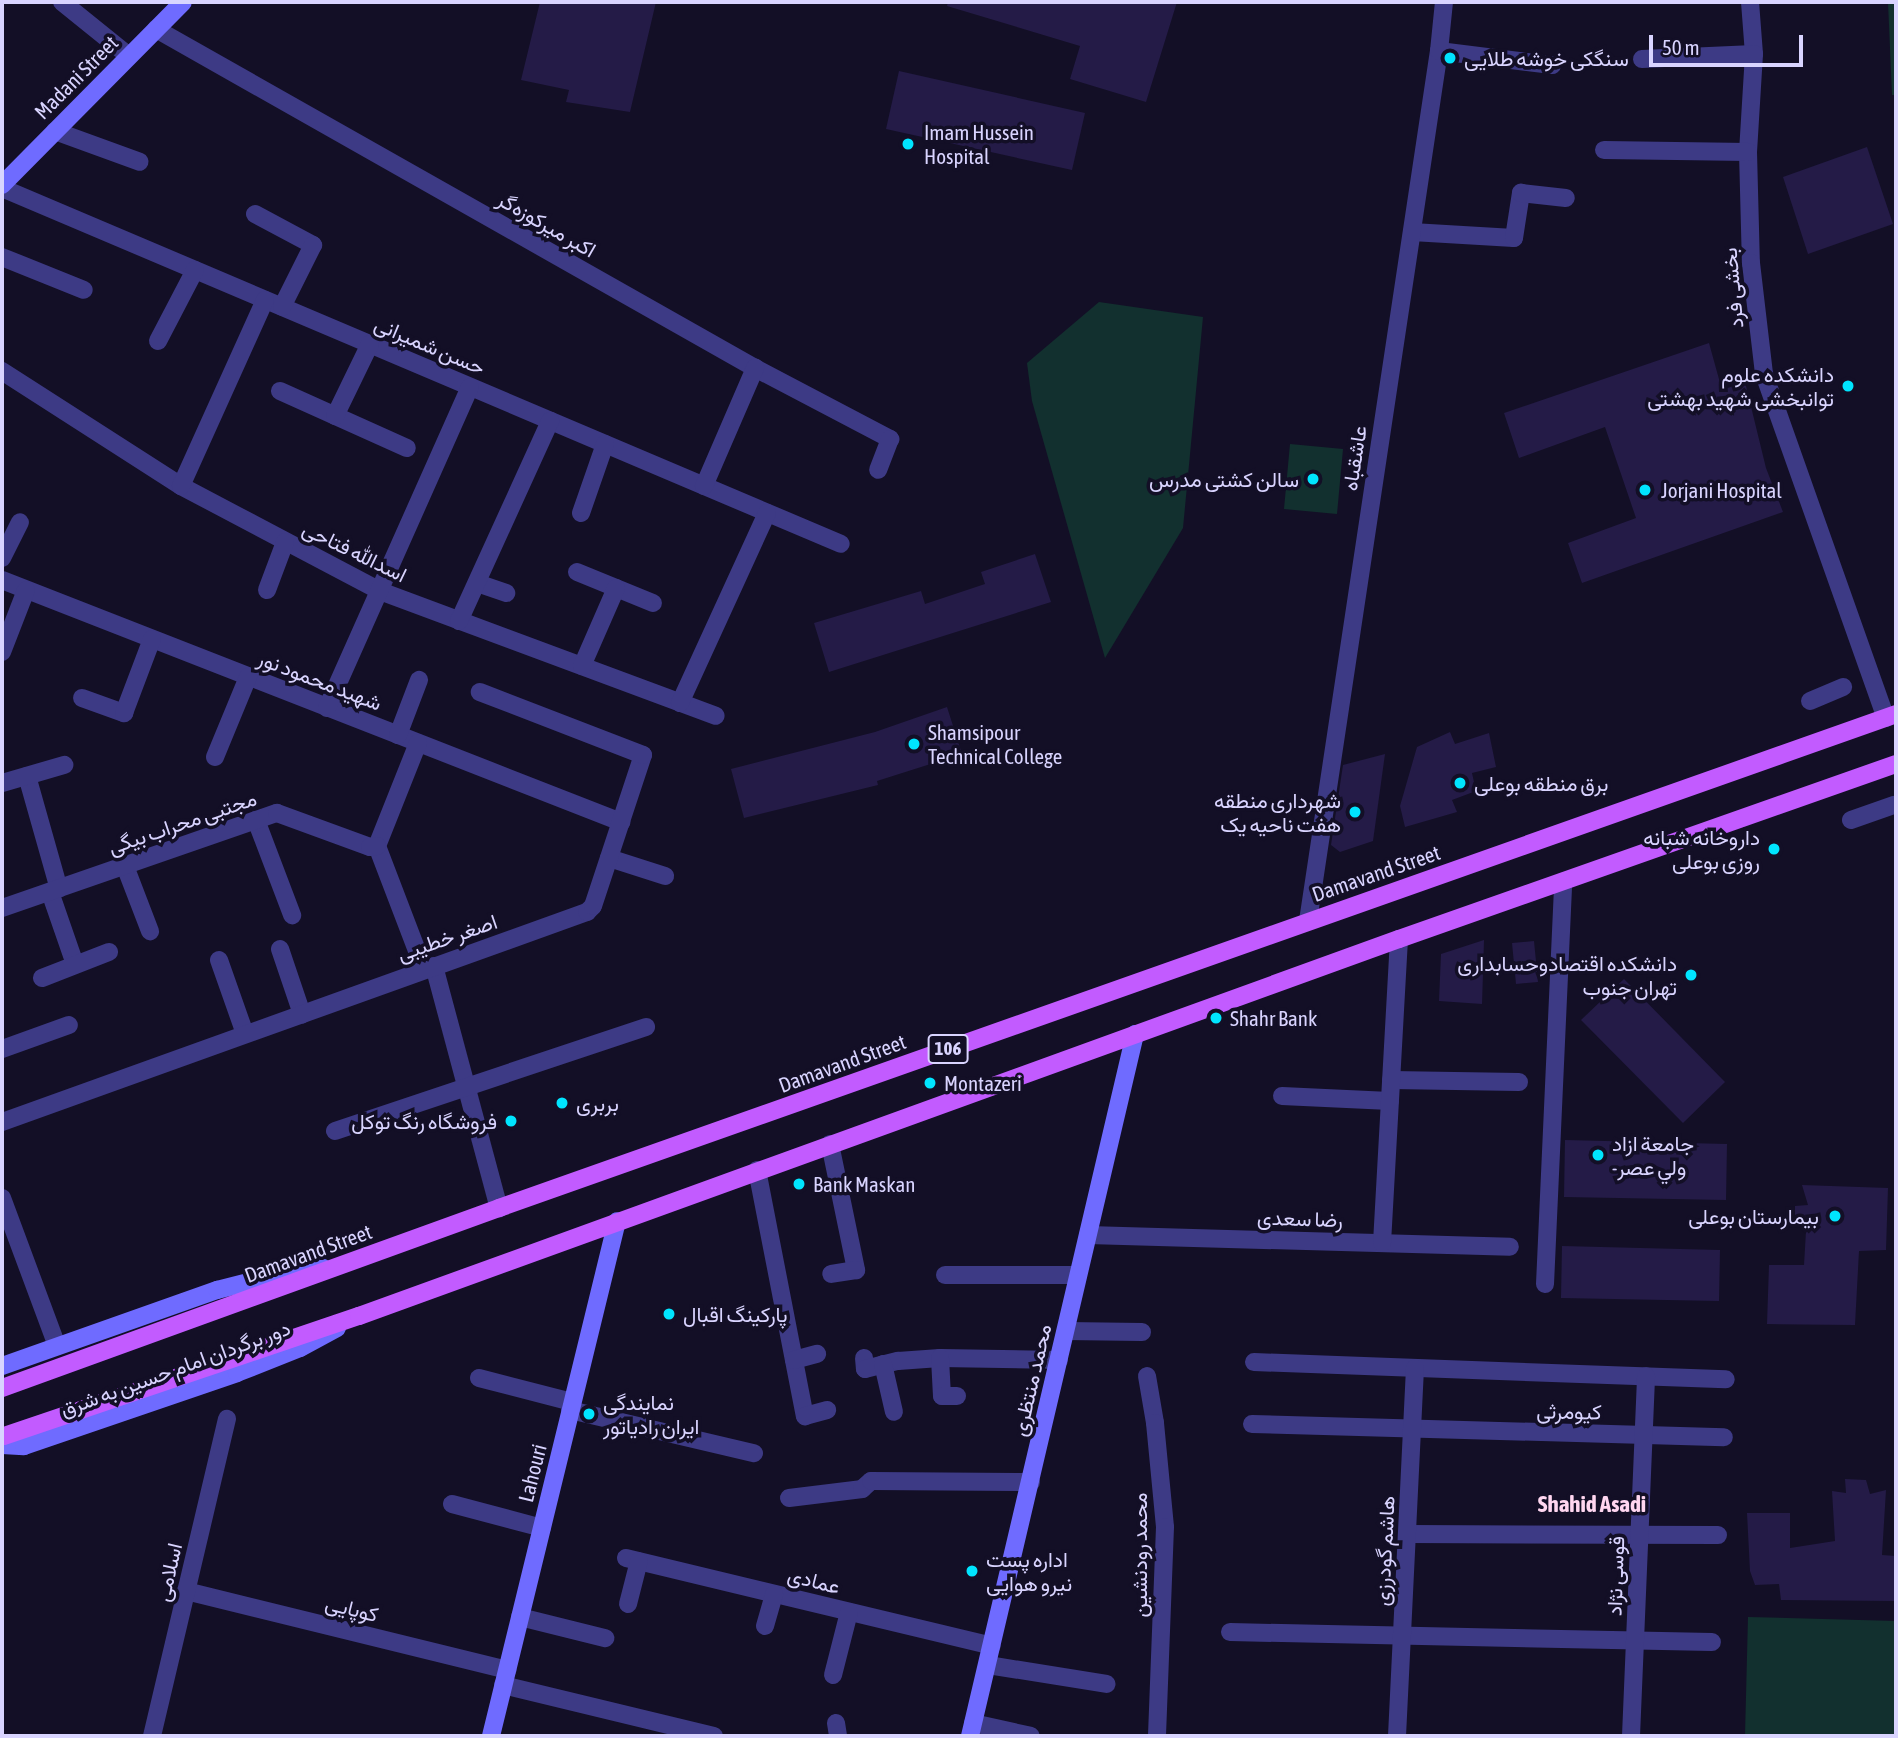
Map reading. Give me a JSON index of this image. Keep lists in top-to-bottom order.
{
  "streets": {
    "main road": [
      "Madani Street",
      "Damavand Street",
      "106",
      "محمد منتظری",
      "Lahouri"
    ],
    "street": [
      "اکبر میرکوزه‌گر",
      "بخشی فرد",
      "حسن شمیرانی",
      "عاشقباه",
      "اسدالله فتاحی",
      "شهید محمود نور",
      "مجتبی محراب بیگی",
      "اصغر خطیبی",
      "رضا سعدی",
      "کیومرثی",
      "هاشم گودرزی",
      "محمد رودنشین",
      "اسلامی",
      "قوسی نژاد",
      "عمادی",
      "کوپایی"
    ]
  },
  "crossings": [
    ["Madani Street", "اکبر میرکوزه‌گر"],
    ["Madani Street", "حسن شمیرانی"],
    ["بخشی فرد", "Damavand Street"],
    ["عاشقباه", "Damavand Street"],
    ["شهید محمود نور", "اصغر خطیبی"],
    ["106", "محمد منتظری"],
    ["106", "Lahouri"],
    ["رضا سعدی", "محمد منتظری"],
    ["محمد منتظری", "عمادی"],
    ["کیومرثی", "هاشم گودرزی"],
    ["کیومرثی", "قوسی نژاد"],
    ["Lahouri", "کوپایی"],
    ["اسلامی", "کوپایی"]
  ],
  "districts": ["Shahid Asadi"],
  "places": [
    "سنگکی خوشه طلایی",
    "Imam Hussein Hospital",
    "دانشکده علوم توانبخشی شهید بهشتی",
    "سالن کشتی مدرس",
    "Jorjani Hospital",
    "Shamsipour Technical College",
    "برق منطقه بوعلی",
    "شهرداری منطقه هفت ناحیه یک",
    "داروخانه شبانه روزی بوعلی",
    "دانشکده اقتصادوحسابداری تهران جنوب",
    "Shahr Bank",
    "Montazeri",
    "بربری",
    "فروشگاه رنگ توکل",
    "جامعة ازاد -ولي عصر",
    "Bank Maskan",
    "بیمارستان بوعلی",
    "پارکینگ اقبال",
    "نمایندگی ایران رادیاتور",
    "اداره پست نیرو هوایی"
  ],
  "scale_bar": "50 m"
}
